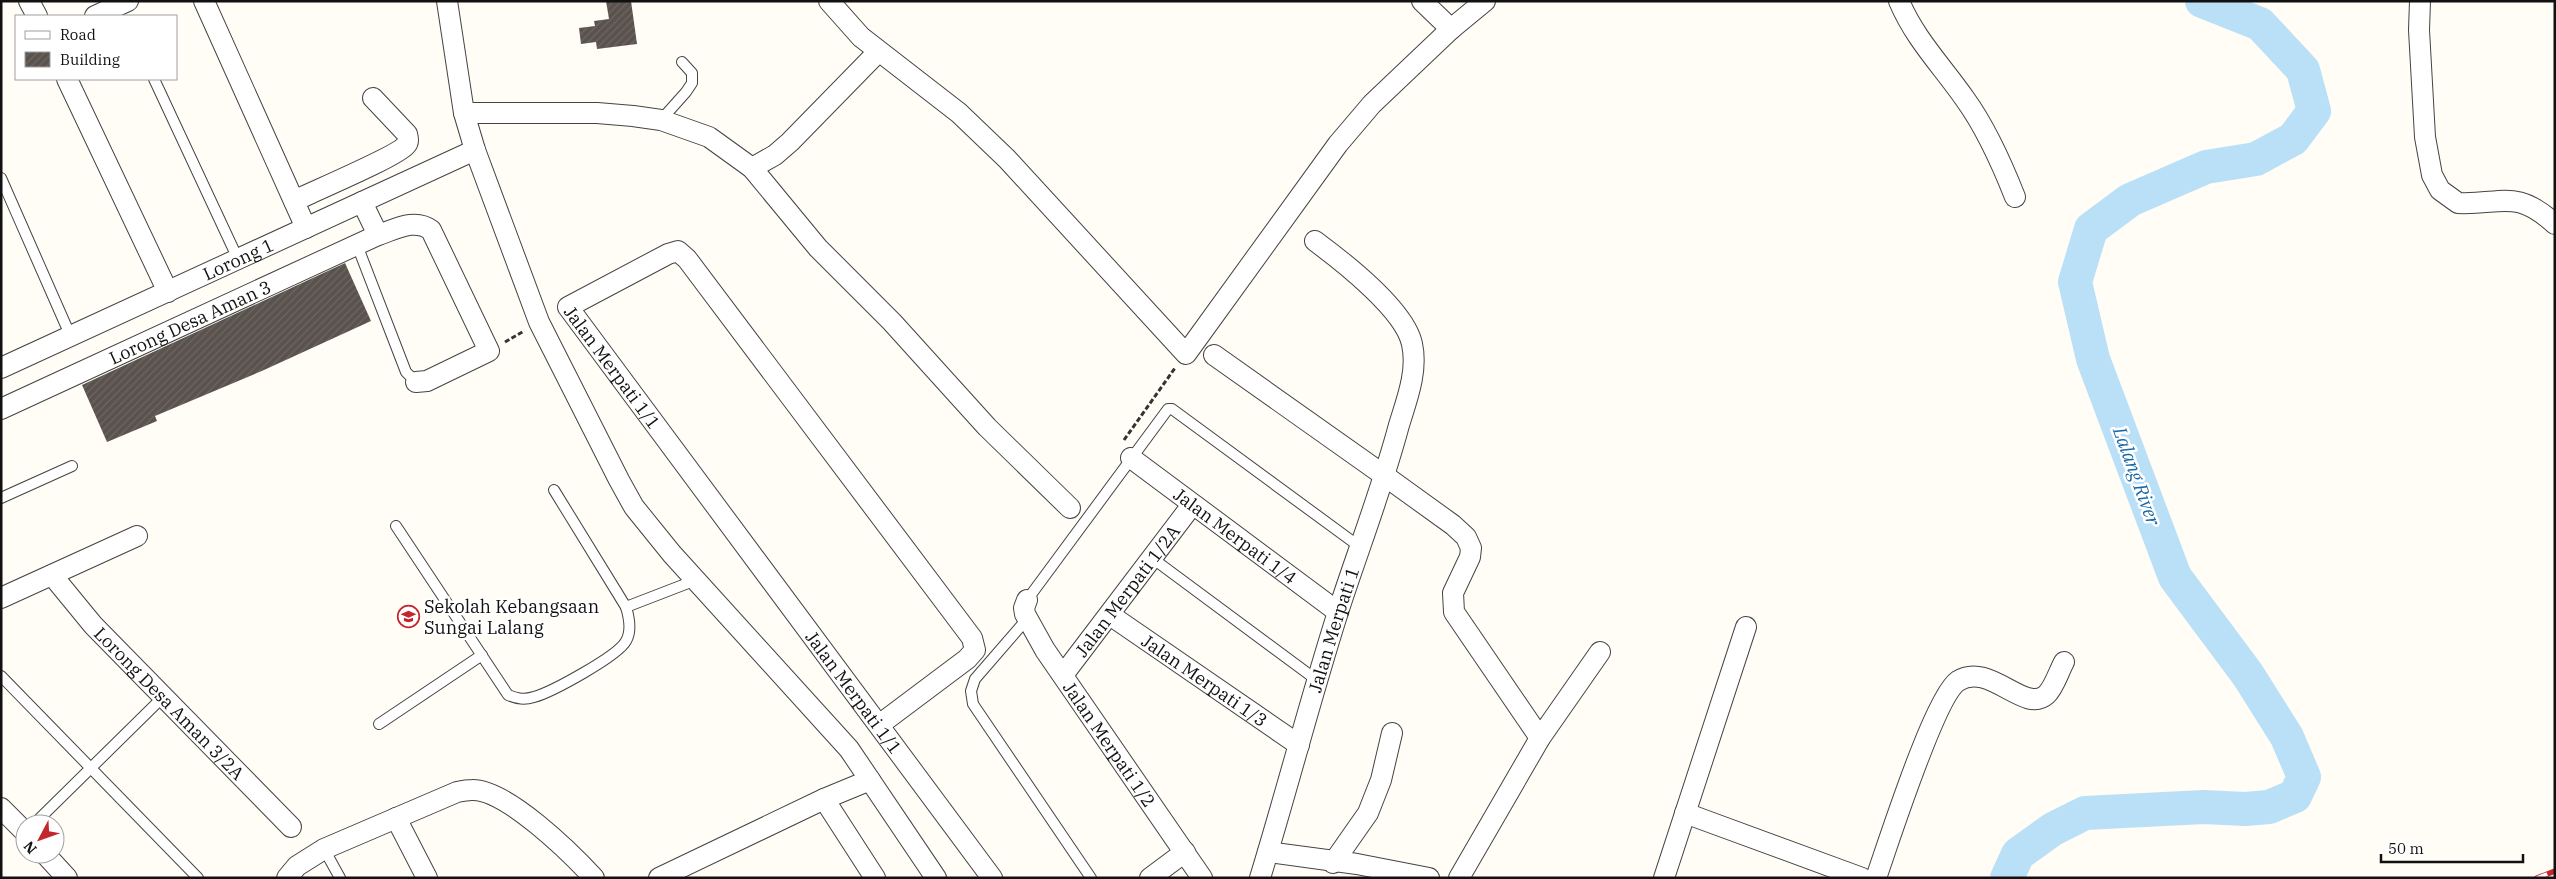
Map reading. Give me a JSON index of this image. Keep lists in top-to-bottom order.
{
  "streets": {
    "street": [
      "Lorong 1",
      "Lorong Desa Aman 3",
      "Jalan Merpati 1/1",
      "Jalan Merpati 1/4",
      "Jalan Merpati 1/2A",
      "Jalan Merpati 1",
      "Jalan Merpati 1/3",
      "Lorong Desa Aman 3/2A",
      "Jalan Merpati 1/2"
    ]
  },
  "crossings": [
    ["Jalan Merpati 1/4", "Jalan Merpati 1/2A"],
    ["Jalan Merpati 1/4", "Jalan Merpati 1"],
    ["Jalan Merpati 1/2A", "Jalan Merpati 1/3"],
    ["Jalan Merpati 1/2A", "Jalan Merpati 1/2"],
    ["Jalan Merpati 1", "Jalan Merpati 1/3"]
  ],
  "water": ["Lalang River"],
  "places": {
    "school or university": ["Sekolah Kebangsaan Sungai Lalang"]
  },
  "legend": ["Road", "Building"],
  "scale_bar": "50 m",
  "north": "bottom left"
}
